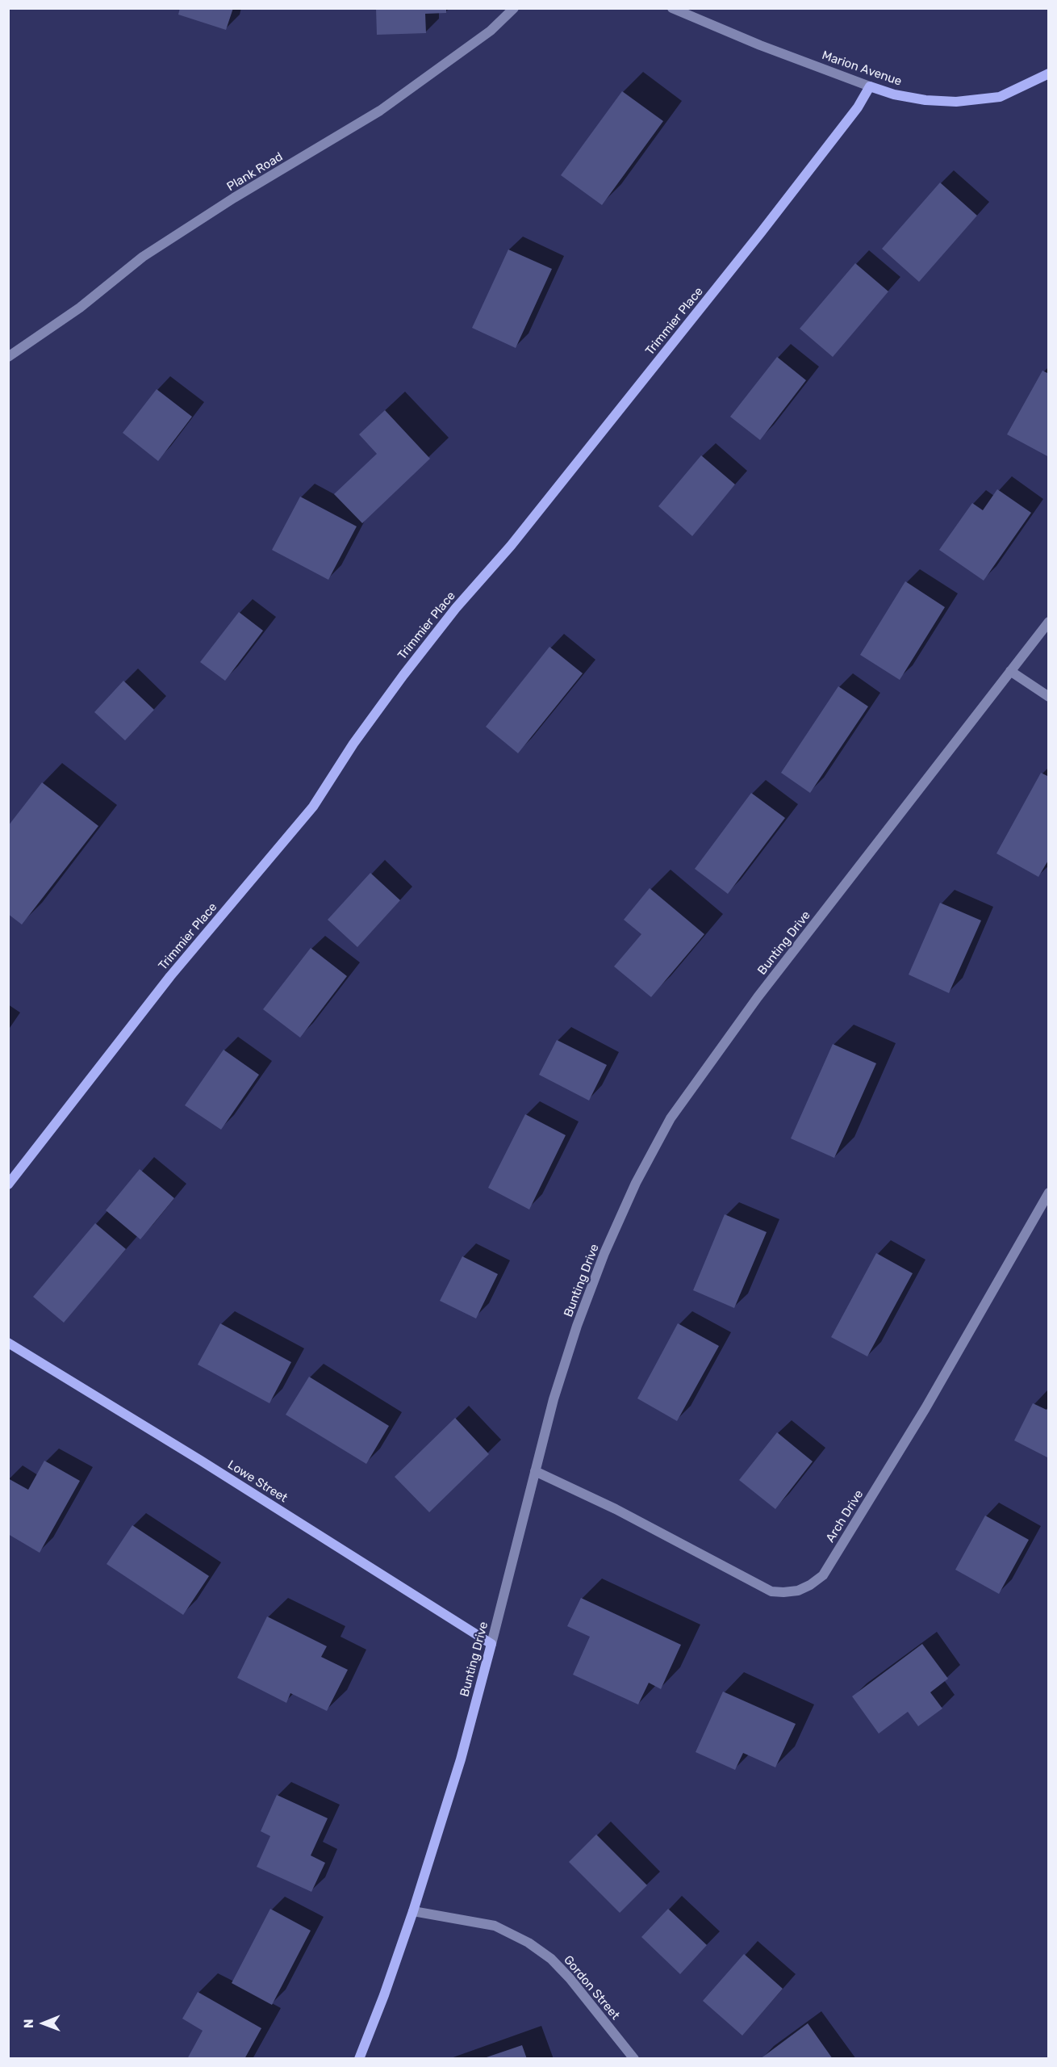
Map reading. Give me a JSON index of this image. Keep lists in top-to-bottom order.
{
  "streets": {
    "street": [
      "Marion Avenue",
      "Plank Road",
      "Trimmier Place",
      "Bunting Drive",
      "Lowe Street",
      "Arch Drive",
      "Gordon Street"
    ]
  },
  "crossings": [
    ["Marion Avenue", "Trimmier Place"],
    ["Bunting Drive", "Lowe Street"],
    ["Bunting Drive", "Arch Drive"],
    ["Bunting Drive", "Gordon Street"]
  ],
  "north": "left"
}
